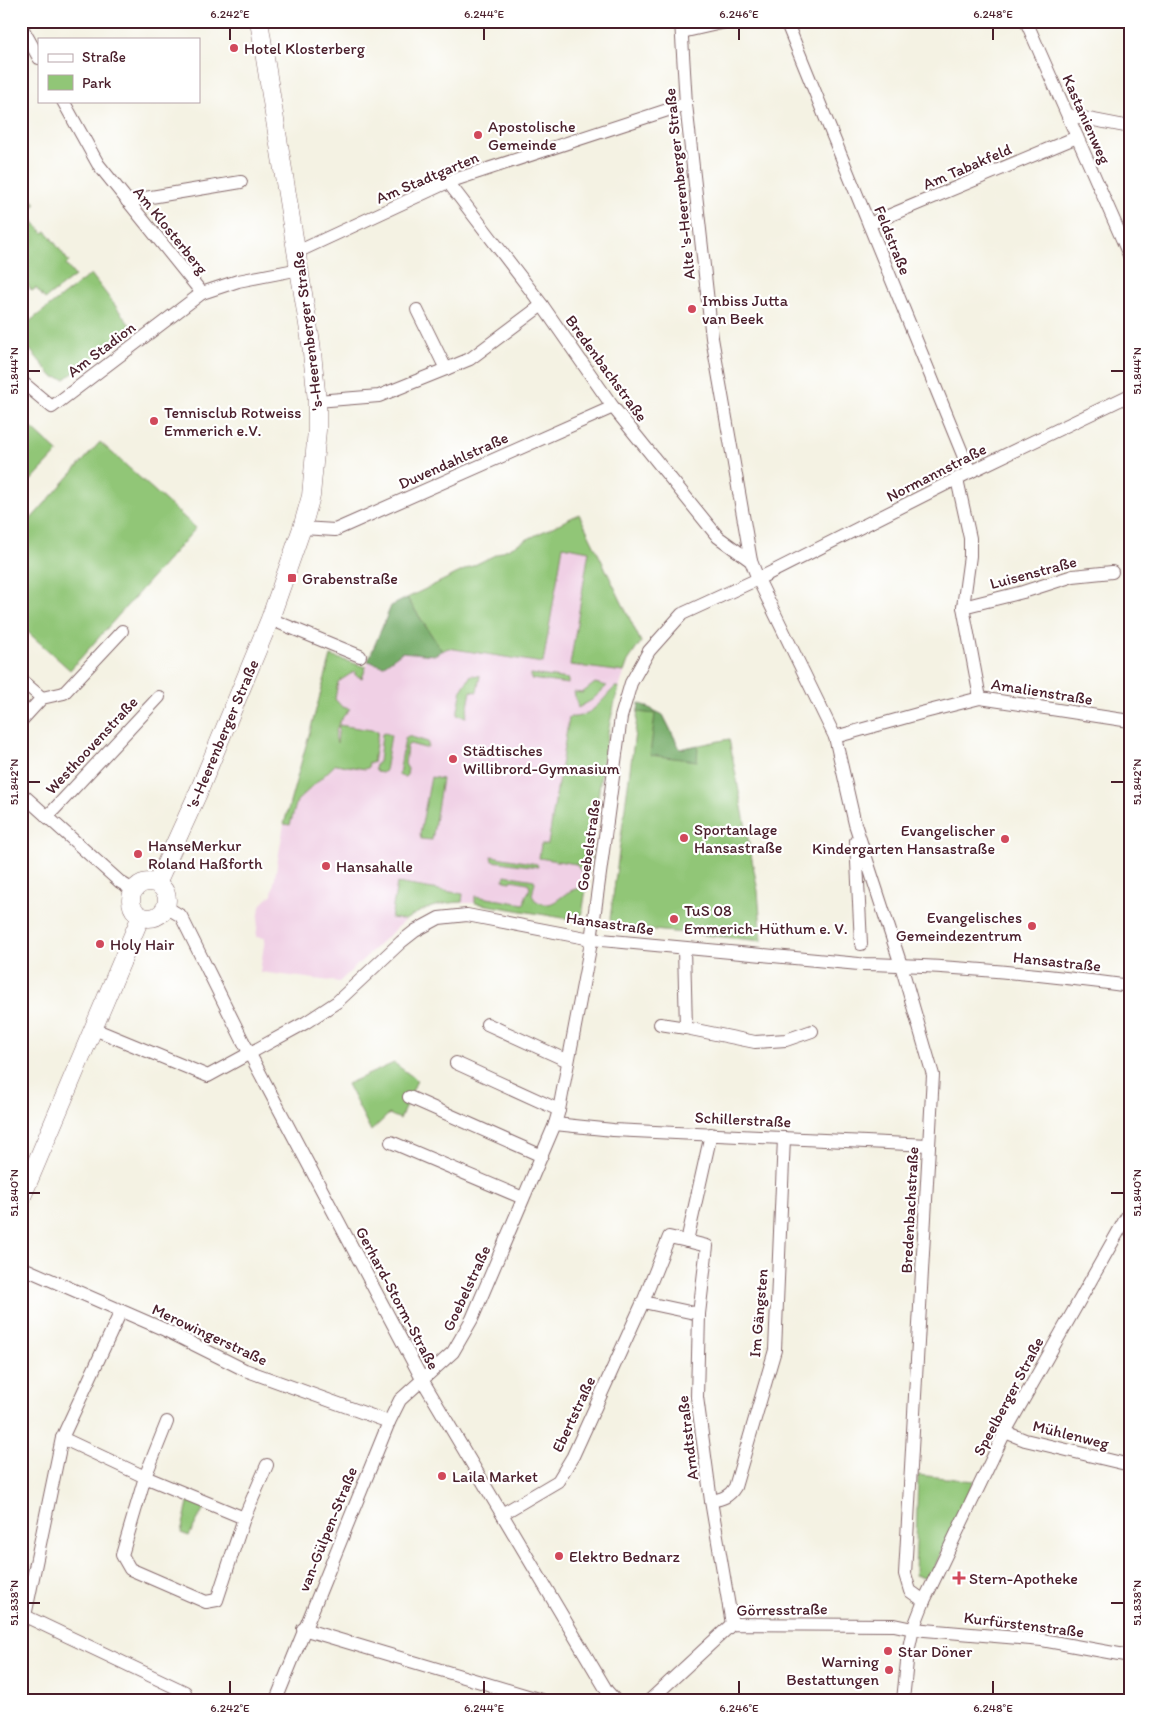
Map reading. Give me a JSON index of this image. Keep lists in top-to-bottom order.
{
  "streets": {
    "street": [
      "Kastanienweg",
      "Am Tabakfeld",
      "Am Stadtgarten",
      "Alte 's-Heerenberger Straße",
      "Am Klosterberg",
      "Feldstraße",
      "'s-Heerenberger Straße",
      "Am Stadion",
      "Bredenbachstraße",
      "Duvendahlstraße",
      "Normannstraße",
      "Luisenstraße",
      "Amalienstraße",
      "Westhoovenstraße",
      "Goebelstraße",
      "Hansastraße",
      "Schillerstraße",
      "Gerhard-Storm-Straße",
      "Im Gängsten",
      "Merowingerstraße",
      "Speelberger Straße",
      "Ebertstraße",
      "Mühlenweg",
      "Arndtstraße",
      "van-Gülpen-Straße",
      "Görresstraße",
      "Kurfürstenstraße"
    ]
  },
  "crossings": [
    ["Kastanienweg", "Am Tabakfeld"],
    ["Am Tabakfeld", "Feldstraße"],
    ["Am Stadtgarten", "Alte 's-Heerenberger Straße"],
    ["Am Stadtgarten", "'s-Heerenberger Straße"],
    ["Am Stadtgarten", "Bredenbachstraße"],
    ["Alte 's-Heerenberger Straße", "Bredenbachstraße"],
    ["Alte 's-Heerenberger Straße", "Normannstraße"],
    ["Alte 's-Heerenberger Straße", "Goebelstraße"],
    ["Am Klosterberg", "'s-Heerenberger Straße"],
    ["Am Klosterberg", "Am Stadion"],
    ["Feldstraße", "Normannstraße"],
    ["'s-Heerenberger Straße", "Duvendahlstraße"],
    ["'s-Heerenberger Straße", "Gerhard-Storm-Straße"],
    ["Bredenbachstraße", "Duvendahlstraße"],
    ["Bredenbachstraße", "Normannstraße"],
    ["Bredenbachstraße", "Amalienstraße"],
    ["Bredenbachstraße", "Goebelstraße"],
    ["Bredenbachstraße", "Hansastraße"],
    ["Bredenbachstraße", "Schillerstraße"],
    ["Bredenbachstraße", "Speelberger Straße"],
    ["Normannstraße", "Goebelstraße"],
    ["Goebelstraße", "Hansastraße"],
    ["Goebelstraße", "Schillerstraße"],
    ["Goebelstraße", "Gerhard-Storm-Straße"],
    ["Goebelstraße", "van-Gülpen-Straße"],
    ["Hansastraße", "Gerhard-Storm-Straße"],
    ["Schillerstraße", "Im Gängsten"],
    ["Gerhard-Storm-Straße", "Ebertstraße"],
    ["Gerhard-Storm-Straße", "van-Gülpen-Straße"],
    ["Im Gängsten", "Arndtstraße"],
    ["Merowingerstraße", "van-Gülpen-Straße"],
    ["Speelberger Straße", "Mühlenweg"],
    ["Speelberger Straße", "Görresstraße"],
    ["Speelberger Straße", "Kurfürstenstraße"],
    ["Ebertstraße", "Arndtstraße"],
    ["Arndtstraße", "Görresstraße"],
    ["Görresstraße", "Kurfürstenstraße"]
  ],
  "places": {
    "other": [
      "Hotel Klosterberg",
      "Apostolische Gemeinde",
      "Imbiss Jutta van Beek",
      "Tennisclub Rotweiss Emmerich e.V.",
      "Städtisches Willibrord-Gymnasium",
      "Sportanlage Hansastraße",
      "Evangelischer Kindergarten Hansastraße",
      "HanseMerkur Roland Haßforth",
      "Hansahalle",
      "TuS 08 Emmerich-Hüthum e. V.",
      "Evangelisches Gemeindezentrum",
      "Holy Hair",
      "Laila Market",
      "Elektro Bednarz",
      "Star Döner",
      "Warning Bestattungen"
    ],
    "transit": ["Grabenstraße"],
    "health": ["Stern-Apotheke"]
  },
  "legend": ["Straße", "Park"],
  "coordinates": [
    "6.242°E",
    "6.244°E",
    "6.246°E",
    "6.248°E",
    "51.844°N",
    "51.842°N",
    "51.840°N",
    "51.838°N"
  ]
}
